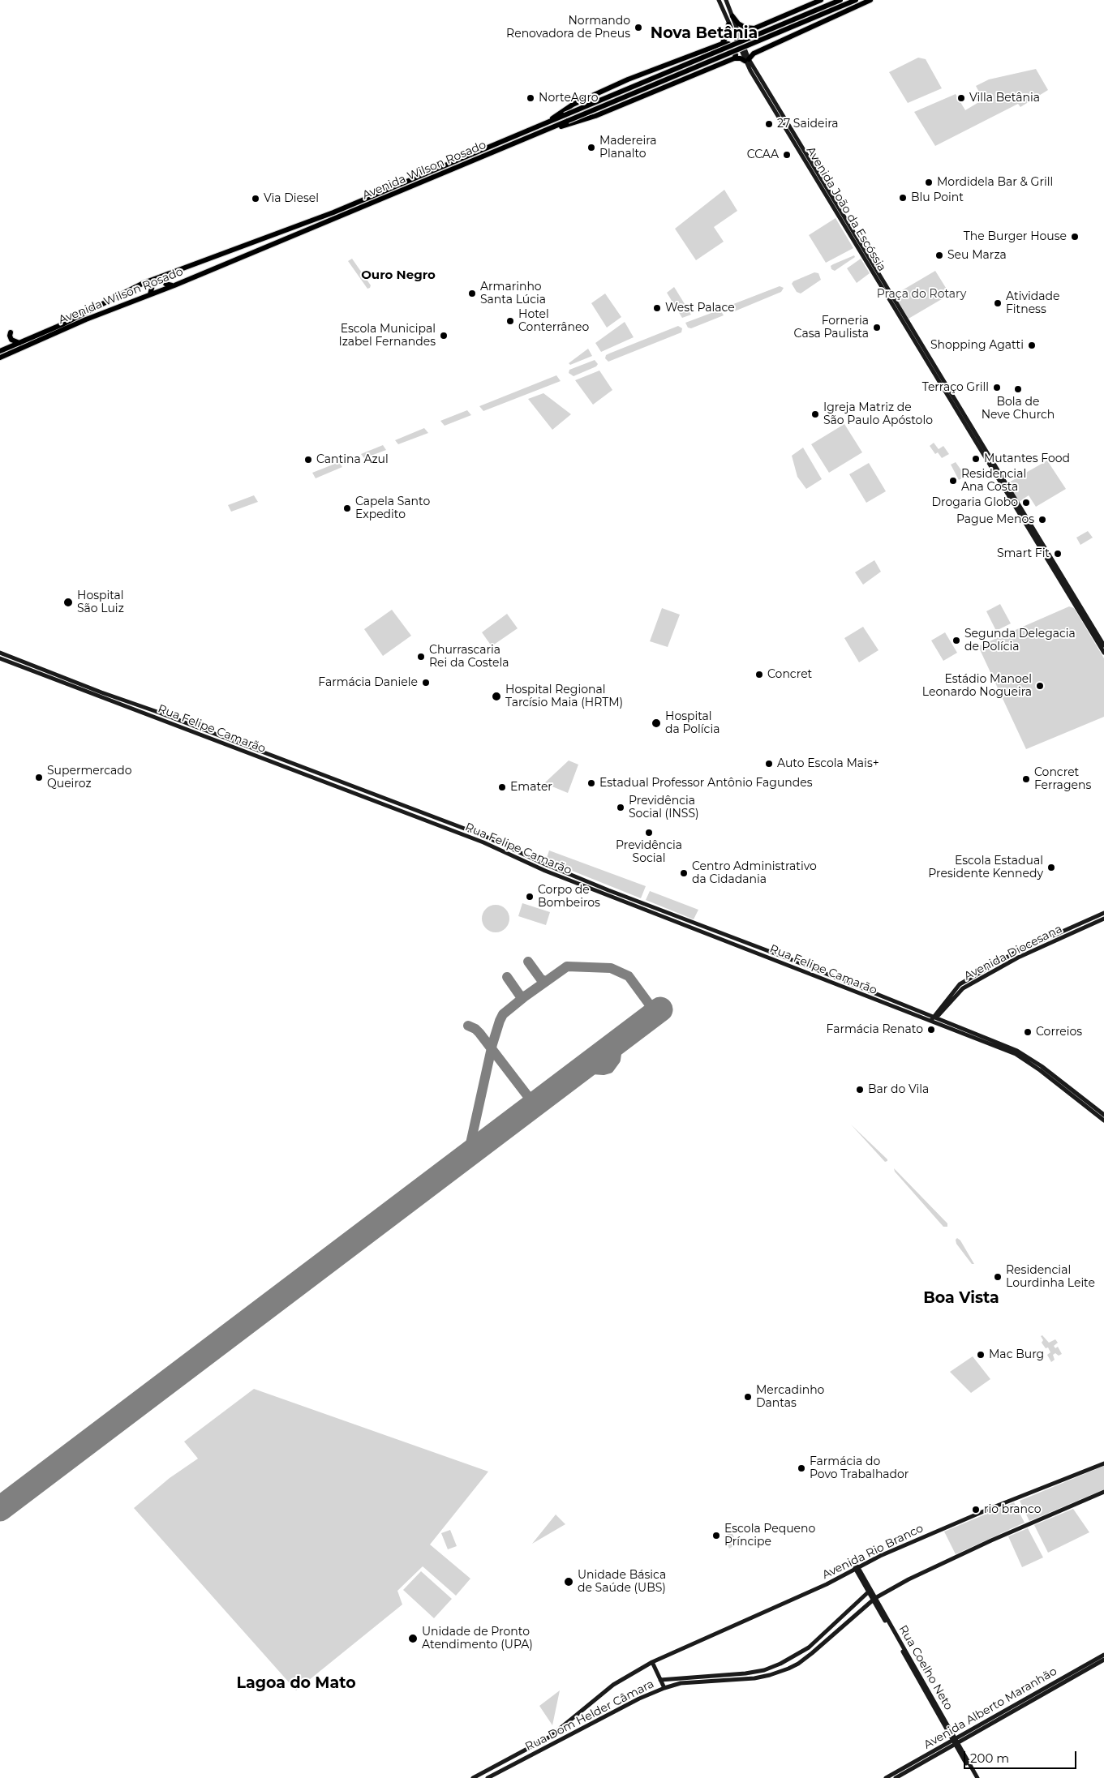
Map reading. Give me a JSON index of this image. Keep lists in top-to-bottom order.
{
  "streets": {
    "highway": ["Avenida Wilson Rosado"],
    "main road": [
      "Avenida João da Escóssia",
      "Rua Felipe Camarão",
      "Avenida Diocesana",
      "Avenida Rio Branco",
      "Rua Coelho Neto",
      "Avenida Alberto Maranhão",
      "Rua Dom Helder Câmara"
    ]
  },
  "crossings": [
    ["Rua Felipe Camarão", "Avenida Diocesana"],
    ["Avenida Rio Branco", "Rua Coelho Neto"],
    ["Avenida Rio Branco", "Rua Dom Helder Câmara"],
    ["Rua Coelho Neto", "Avenida Alberto Maranhão"],
    ["Rua Coelho Neto", "Rua Dom Helder Câmara"]
  ],
  "districts": [
    "Nova Betânia",
    "Ouro Negro",
    "Boa Vista",
    "Lagoa do Mato"
  ],
  "parks": ["Praça do Rotary"],
  "places": [
    "Normando Renovadora de Pneus",
    "NorteAgro",
    "Villa Betânia",
    "27 Saideira",
    "Madereira Planalto",
    "CCAA",
    "Mordidela Bar & Grill",
    "Blu Point",
    "Via Diesel",
    "The Burger House",
    "Seu Marza",
    "Armarinho Santa Lúcia",
    "Atividade Fitness",
    "West Palace",
    "Hotel Conterrâneo",
    "Forneria Casa Paulista",
    "Escola Municipal Izabel Fernandes",
    "Shopping Agatti",
    "Terraço Grill",
    "Bola de Neve Church",
    "Igreja Matriz de São Paulo Apóstolo",
    "Mutantes Food",
    "Cantina Azul",
    "Residencial Ana Costa",
    "Drogaria Globo",
    "Capela Santo Expedito",
    "Pague Menos",
    "Smart Fit",
    "Hospital São Luiz",
    "Segunda Delegacia de Polícia",
    "Churrascaria Rei da Costela",
    "Concret",
    "Farmácia Daniele",
    "Estádio Manoel Leonardo Nogueira",
    "Hospital Regional Tarcísio Maia (HRTM)",
    "Hospital da Polícia",
    "Auto Escola Mais+",
    "Supermercado Queiroz",
    "Concret Ferragens",
    "Estadual Professor Antônio Fagundes",
    "Emater",
    "Previdência Social (INSS)",
    "Previdência Social",
    "Escola Estadual Presidente Kennedy",
    "Centro Administrativo da Cidadania",
    "Corpo de Bombeiros",
    "Farmácia Renato",
    "Correios",
    "Bar do Vila",
    "Residencial Lourdinha Leite",
    "Mac Burg",
    "Mercadinho Dantas",
    "Farmácia do Povo Trabalhador",
    "rio branco",
    "Escola Pequeno Príncipe",
    "Unidade Básica de Saúde (UBS)",
    "Unidade de Pronto Atendimento (UPA)"
  ],
  "scale_bar": "200 m"
}
